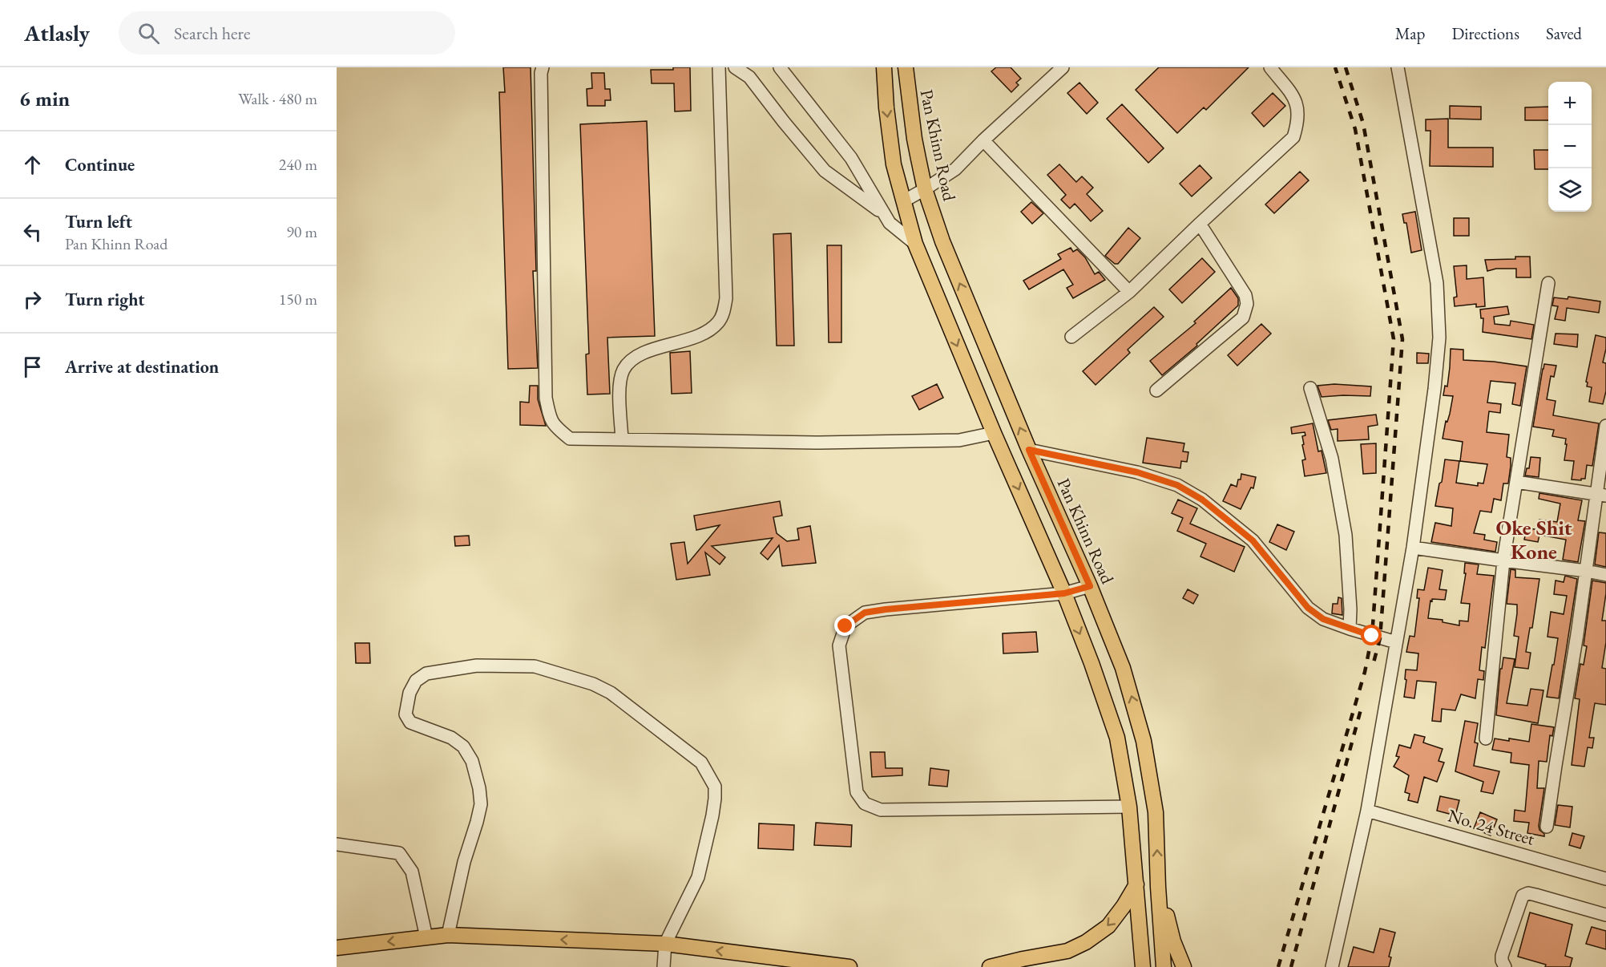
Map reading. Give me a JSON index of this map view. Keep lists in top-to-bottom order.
{
  "streets": {
    "main road": ["Pan Khinn Road"],
    "street": ["No. 24 Street"]
  },
  "districts": ["Oke Shit Kone"],
  "page": {
    "header": "Atlasly",
    "search": "Search here",
    "nav": ["Map", "Directions", "Saved"],
    "heading": ["6 min", "Walk · 480 m"],
    "map_buttons": ["+", "−"],
    "list": [
      ["Continue", "240 m"],
      ["Turn left", "Pan Khinn Road", "90 m"],
      ["Turn right", "150 m"],
      "Arrive at destination"
    ]
  }
}
